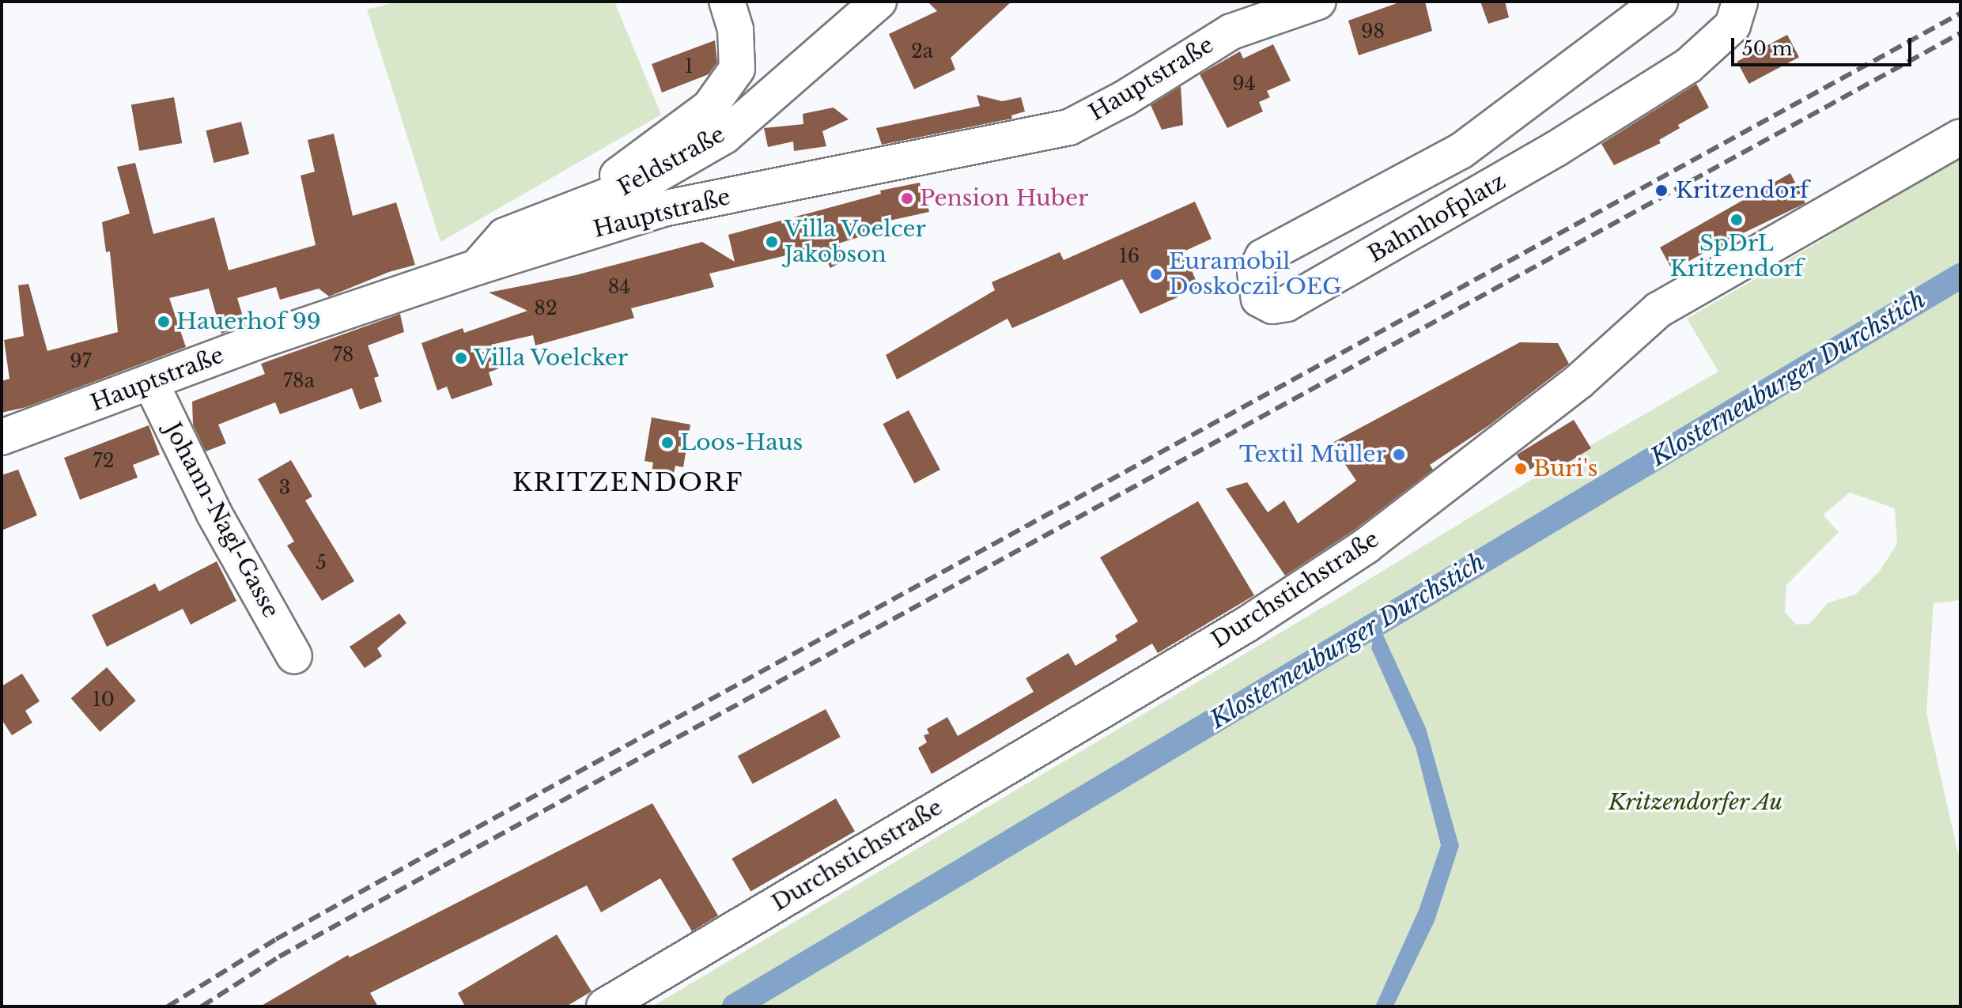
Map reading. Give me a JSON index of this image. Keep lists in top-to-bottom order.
{
  "streets": {
    "street": [
      "Hauptstraße",
      "Feldstraße",
      "Bahnhofplatz",
      "Johann-Nagl-Gasse",
      "Durchstichstraße"
    ]
  },
  "crossings": [
    ["Hauptstraße", "Feldstraße"],
    ["Hauptstraße", "Johann-Nagl-Gasse"]
  ],
  "districts": ["KRITZENDORF"],
  "water": ["Klosterneuburger Durchstich"],
  "parks": ["Kritzendorfer Au"],
  "places": [
    "Kritzendorf",
    "Pension Huber",
    "SpDrL Kritzendorf",
    "Villa Voelcer Jakobson",
    "Euramobil Doskoczil OEG",
    "Hauerhof 99",
    "Villa Voelcker",
    "Loos-Haus",
    "Textil Müller",
    "Buri's"
  ],
  "house_numbers": [
    "98",
    "2a",
    "1",
    "94",
    "16",
    "84",
    "82",
    "78",
    "97",
    "78a",
    "72",
    "3",
    "5",
    "10"
  ],
  "scale_bar": "50 m"
}
